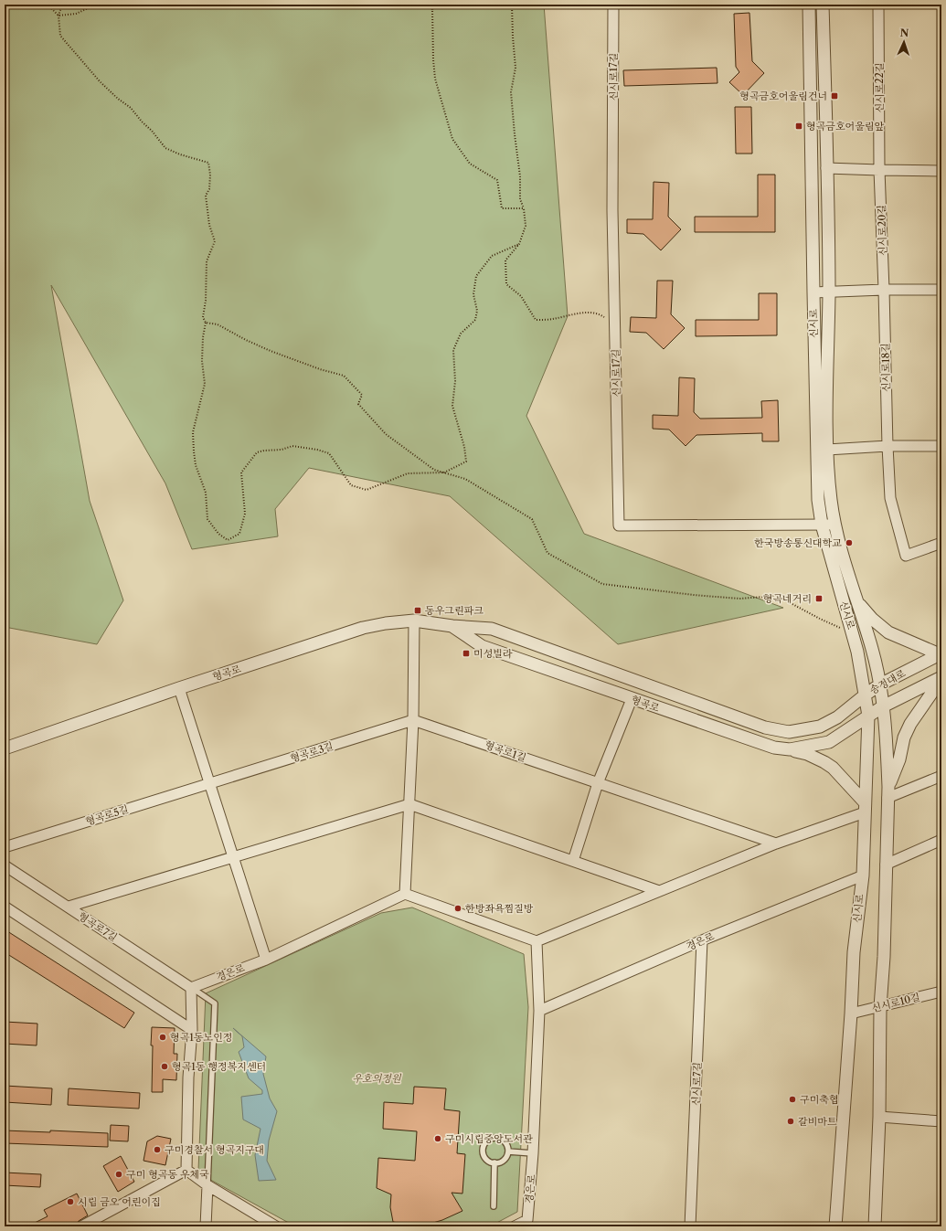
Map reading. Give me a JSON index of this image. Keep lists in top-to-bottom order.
{
  "streets": {
    "street": [
      "신시로17길",
      "신시로22길",
      "신시로20길",
      "신시로",
      "신시로18길",
      "형곡로",
      "송정대로",
      "형곡로1길",
      "형곡로3길",
      "형곡로5길",
      "형곡로7길",
      "경은로",
      "신시로10길",
      "신시로7길"
    ]
  },
  "crossings": [
    ["신시로17길", "신시로"],
    ["신시로22길", "신시로20길"],
    ["신시로20길", "신시로18길"],
    ["신시로", "송정대로"],
    ["신시로", "경은로"],
    ["신시로", "신시로10길"],
    ["형곡로", "송정대로"],
    ["형곡로1길", "형곡로3길"],
    ["형곡로3길", "형곡로5길"],
    ["형곡로7길", "경은로"],
    ["경은로", "신시로7길"]
  ],
  "parks": ["우호의정원"],
  "places": {
    "transit": [
      "형곡금호어울림건너",
      "형곡금호어울림앞",
      "형곡네거리",
      "동우그린파크",
      "미성빌라"
    ],
    "other": [
      "한국방송통신대학교",
      "한방좌욕찜질방",
      "형곡1동노인정",
      "형곡1동 행정복지센터",
      "구미축협",
      "갈비마트",
      "구미시립중앙도서관",
      "구미경찰서 형곡지구대",
      "구미 형곡동 우체국",
      "시립 금오 어린이집"
    ]
  },
  "north": "top"
}
